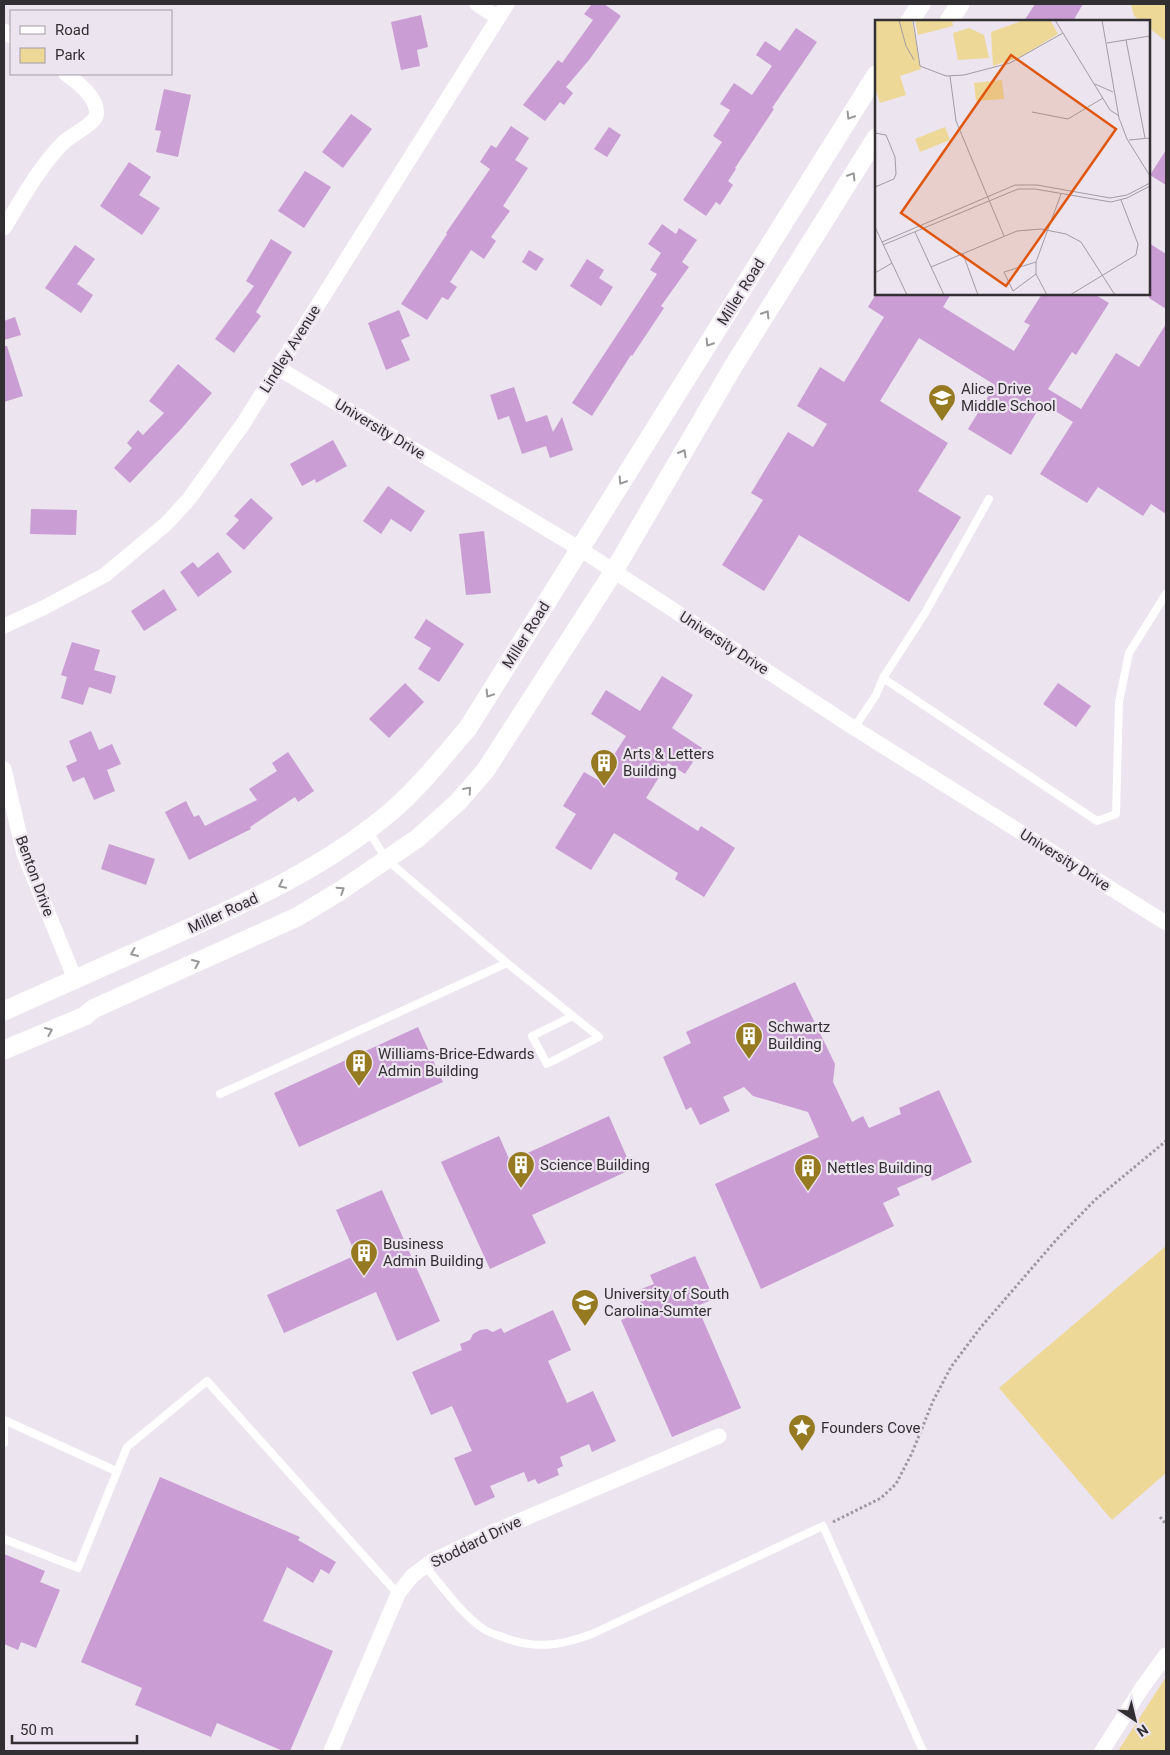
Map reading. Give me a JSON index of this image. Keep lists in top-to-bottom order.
{
  "streets": {
    "street": [
      "Miller Road",
      "Lindley Avenue",
      "University Drive",
      "Benton Drive",
      "Stoddard Drive"
    ]
  },
  "crossings": [
    ["Miller Road", "University Drive"],
    ["Miller Road", "Benton Drive"],
    ["Lindley Avenue", "University Drive"]
  ],
  "places": {
    "school or university": ["Alice Drive Middle School", "University of South Carolina-Sumter"],
    "building": [
      "Arts & Letters Building",
      "Schwartz Building",
      "Williams-Brice-Edwards Admin Building",
      "Science Building",
      "Nettles Building",
      "Business Admin Building"
    ],
    "place": ["Founders Cove"]
  },
  "legend": ["Road", "Park"],
  "scale_bar": "50 m",
  "north": "bottom right"
}
